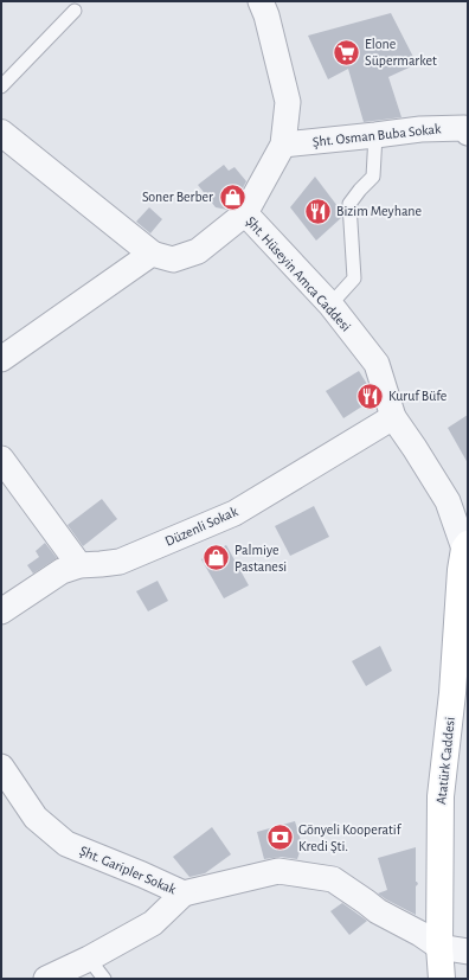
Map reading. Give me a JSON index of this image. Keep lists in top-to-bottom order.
{
  "streets": {
    "main road": ["Atatürk Caddesi"],
    "street": [
      "Şht. Osman Buba Sokak",
      "Şht. Hüseyin Amca Caddesi",
      "Düzenli Sokak",
      "Şht. Garipler Sokak"
    ]
  },
  "crossings": [
    ["Şht. Hüseyin Amca Caddesi", "Düzenli Sokak"],
    ["Şht. Hüseyin Amca Caddesi", "Atatürk Caddesi"],
    ["Atatürk Caddesi", "Şht. Garipler Sokak"]
  ],
  "places": {
    "supermarket": ["Elone Süpermarket"],
    "shop": ["Soner Berber", "Palmiye Pastanesi"],
    "restaurant": ["Bizim Meyhane", "Kuruf Büfe"],
    "bank": ["Gönyeli Kooperatif Kredi Şti."]
  }
}
